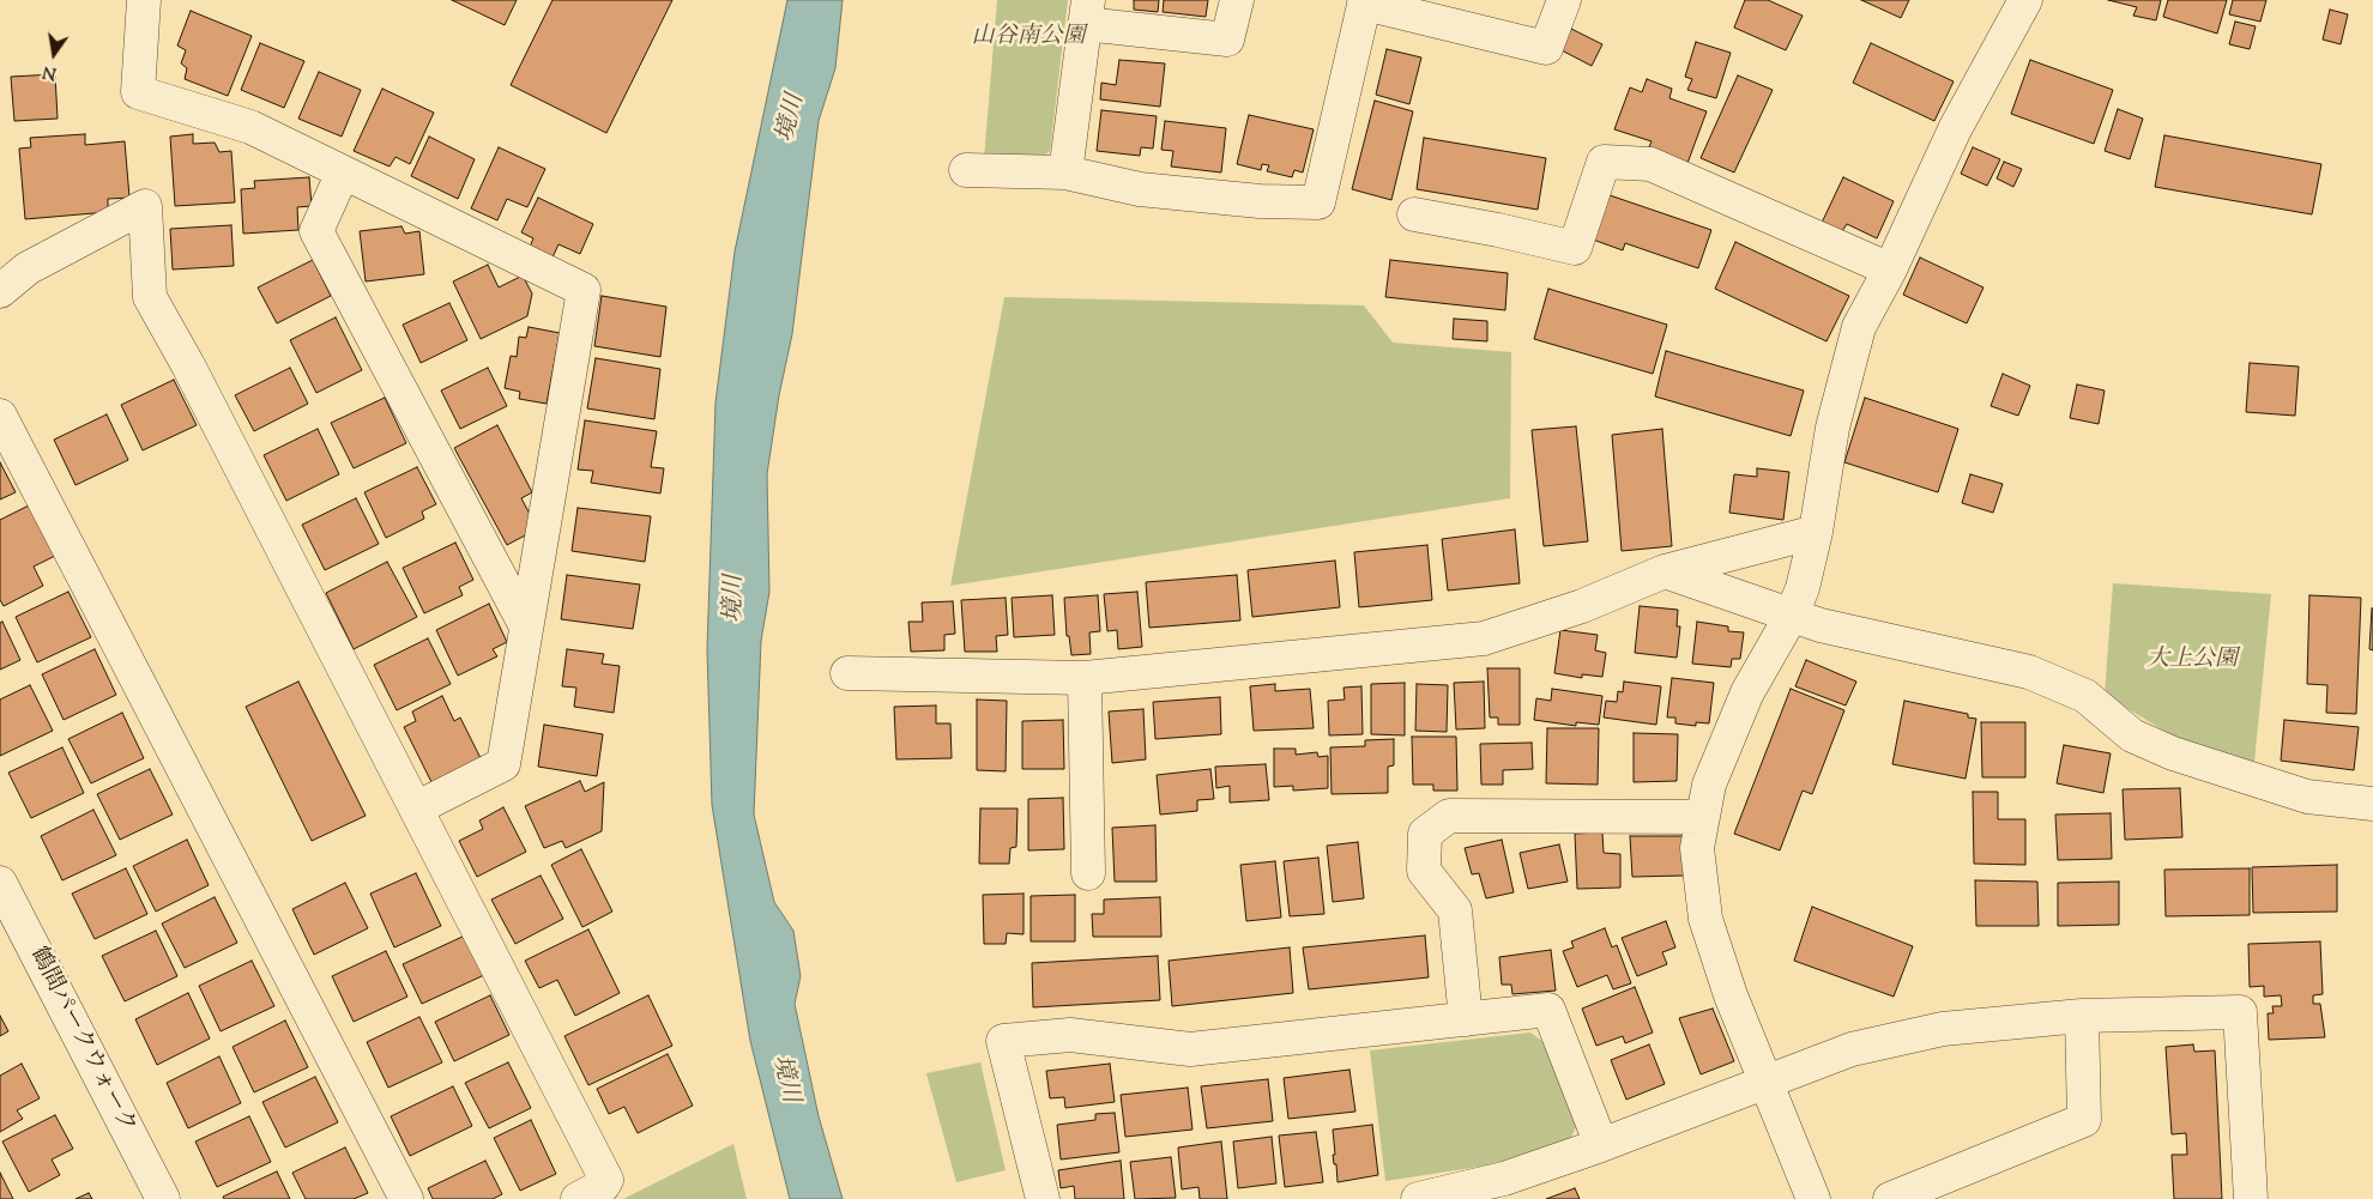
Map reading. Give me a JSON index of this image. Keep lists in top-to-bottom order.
{
  "streets": {
    "street": ["鶴間パークウォーク"]
  },
  "water": ["境川"],
  "parks": ["山谷南公園", "大上公園"],
  "north": "bottom"
}
